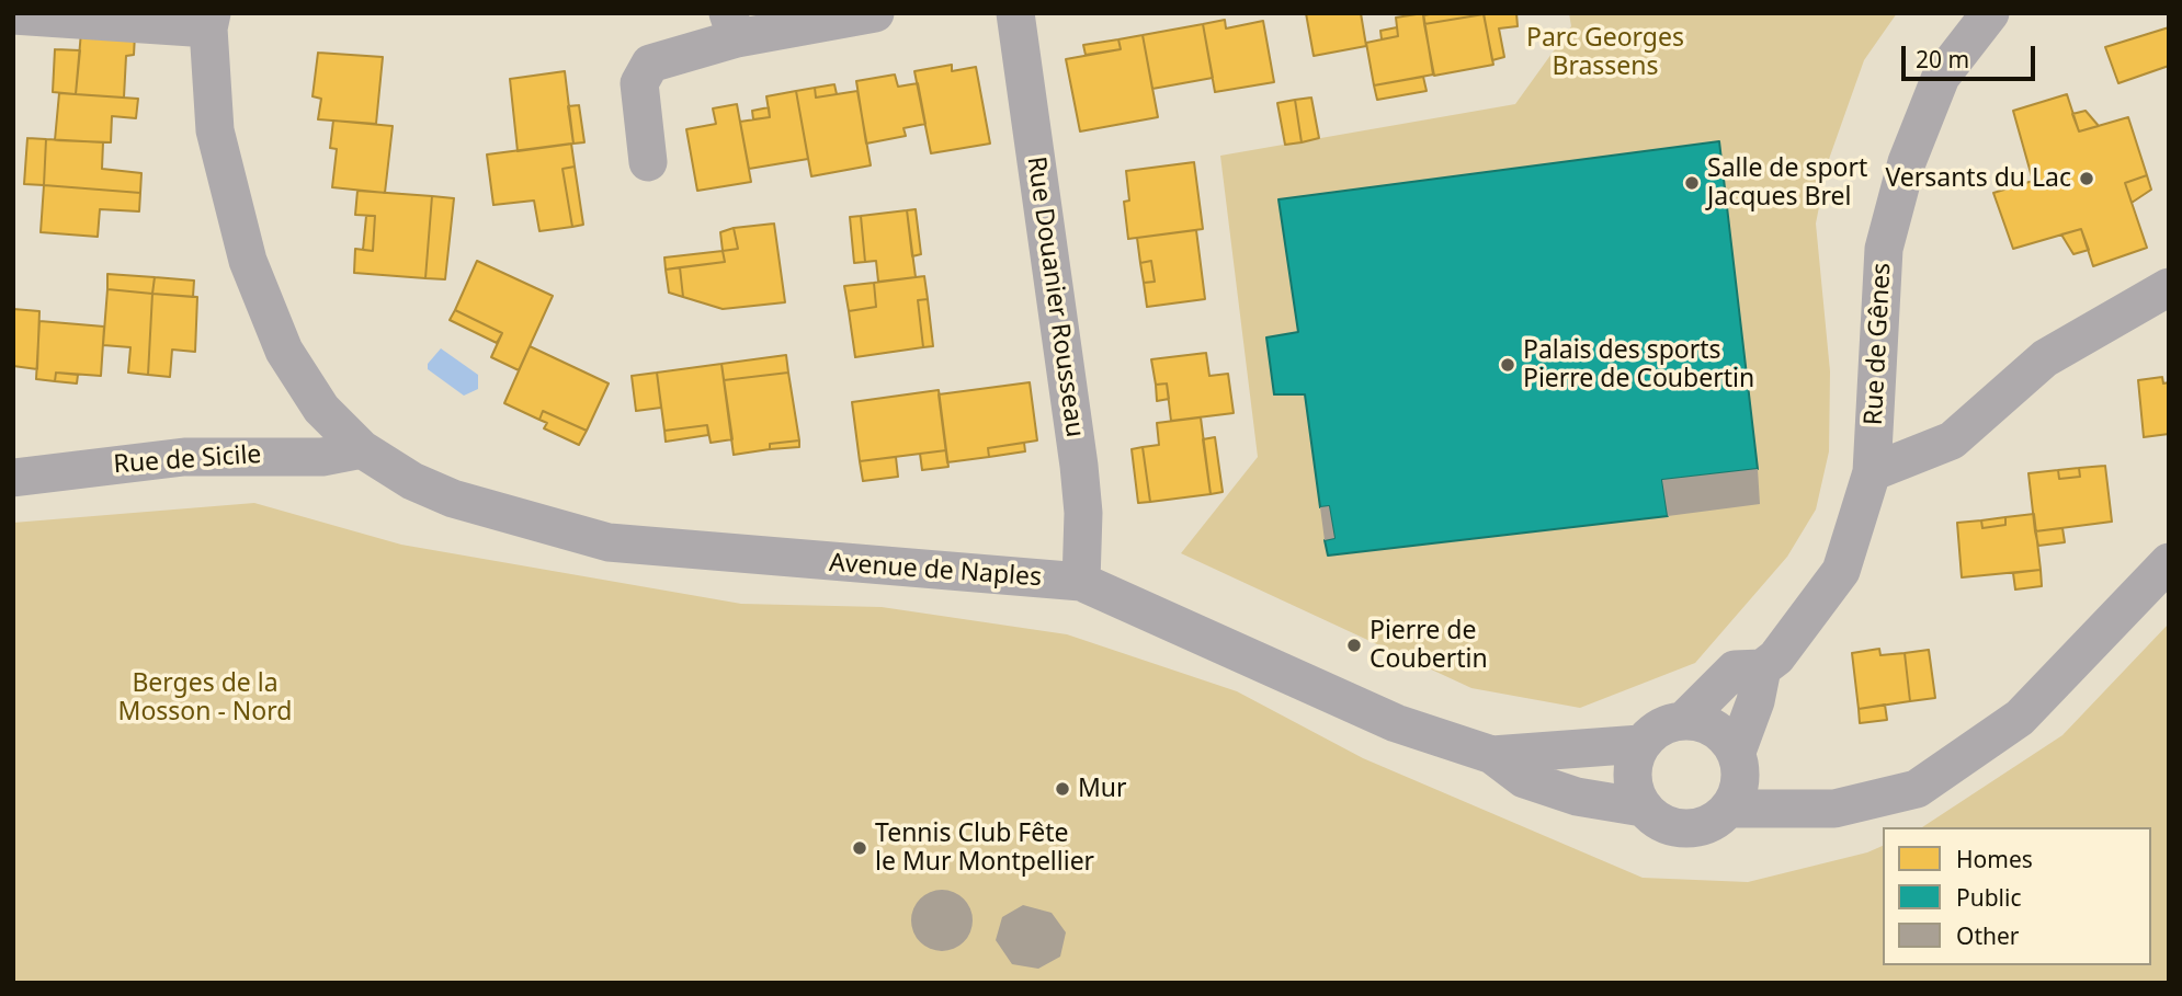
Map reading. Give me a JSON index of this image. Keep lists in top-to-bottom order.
{
  "streets": {
    "street": [
      "Rue Douanier Rousseau",
      "Rue de Gênes",
      "Rue de Sicile",
      "Avenue de Naples"
    ]
  },
  "crossings": [
    ["Rue Douanier Rousseau", "Avenue de Naples"],
    ["Rue de Sicile", "Avenue de Naples"]
  ],
  "parks": ["Parc Georges Brassens", "Berges de la Mosson - Nord"],
  "places": [
    "Versants du Lac",
    "Salle de sport Jacques Brel",
    "Palais des sports Pierre de Coubertin",
    "Pierre de Coubertin",
    "Mur",
    "Tennis Club Fête le Mur Montpellier"
  ],
  "legend": ["Homes", "Public", "Other"],
  "scale_bar": "20 m"
}
